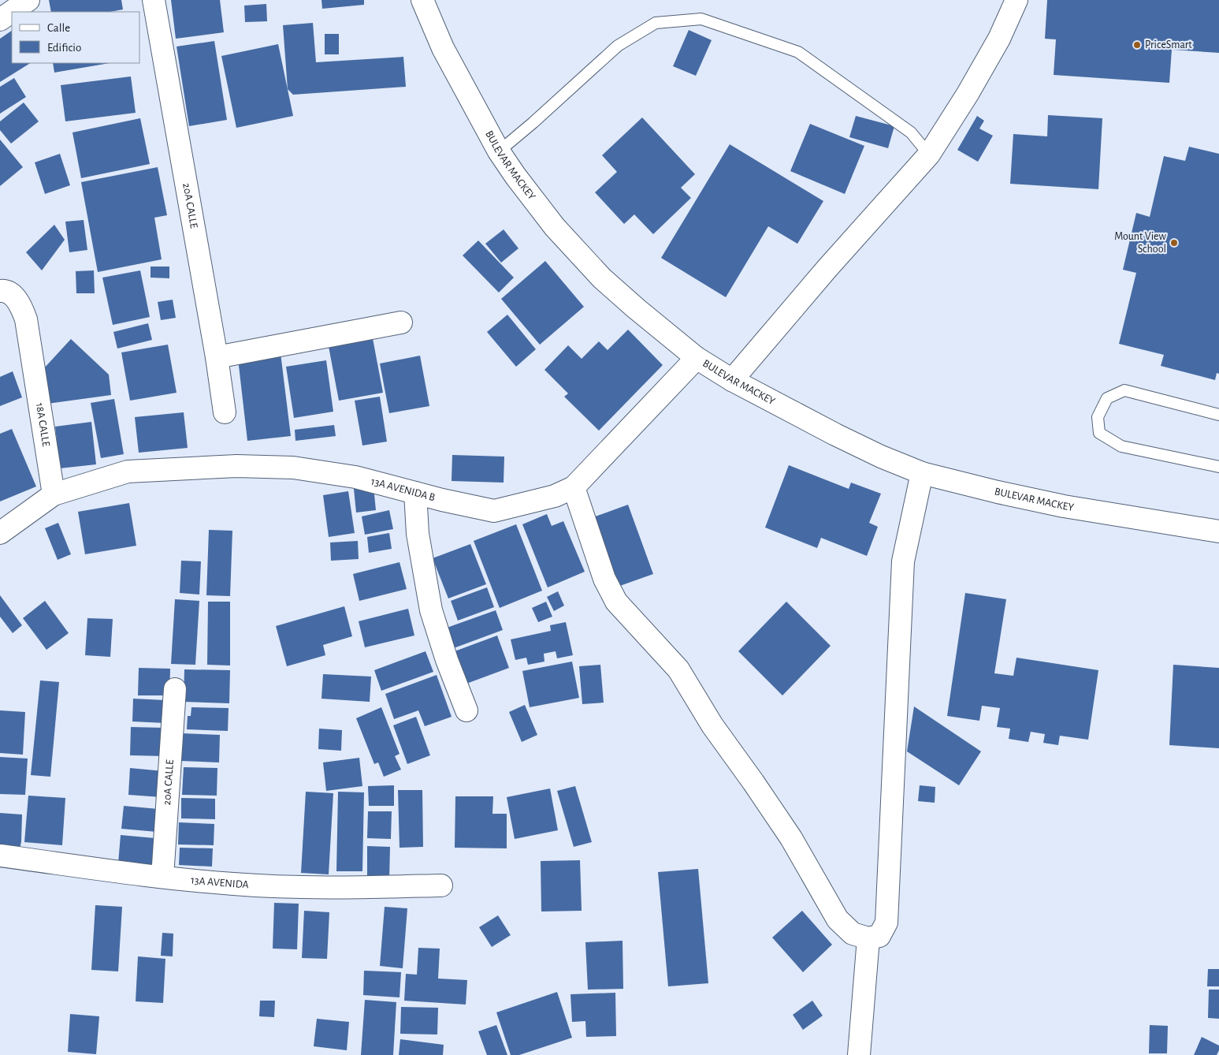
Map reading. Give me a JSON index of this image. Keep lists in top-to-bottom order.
{
  "streets": {
    "street": [
      "BULEVAR MACKEY",
      "20A CALLE",
      "18A CALLE",
      "13A AVENIDA B",
      "13A AVENIDA"
    ]
  },
  "crossings": [
    ["BULEVAR MACKEY", "13A AVENIDA B"],
    ["20A CALLE", "13A AVENIDA"],
    ["18A CALLE", "13A AVENIDA B"]
  ],
  "places": ["PriceSmart", "Mount View School"],
  "legend": ["Calle", "Edificio"]
}
